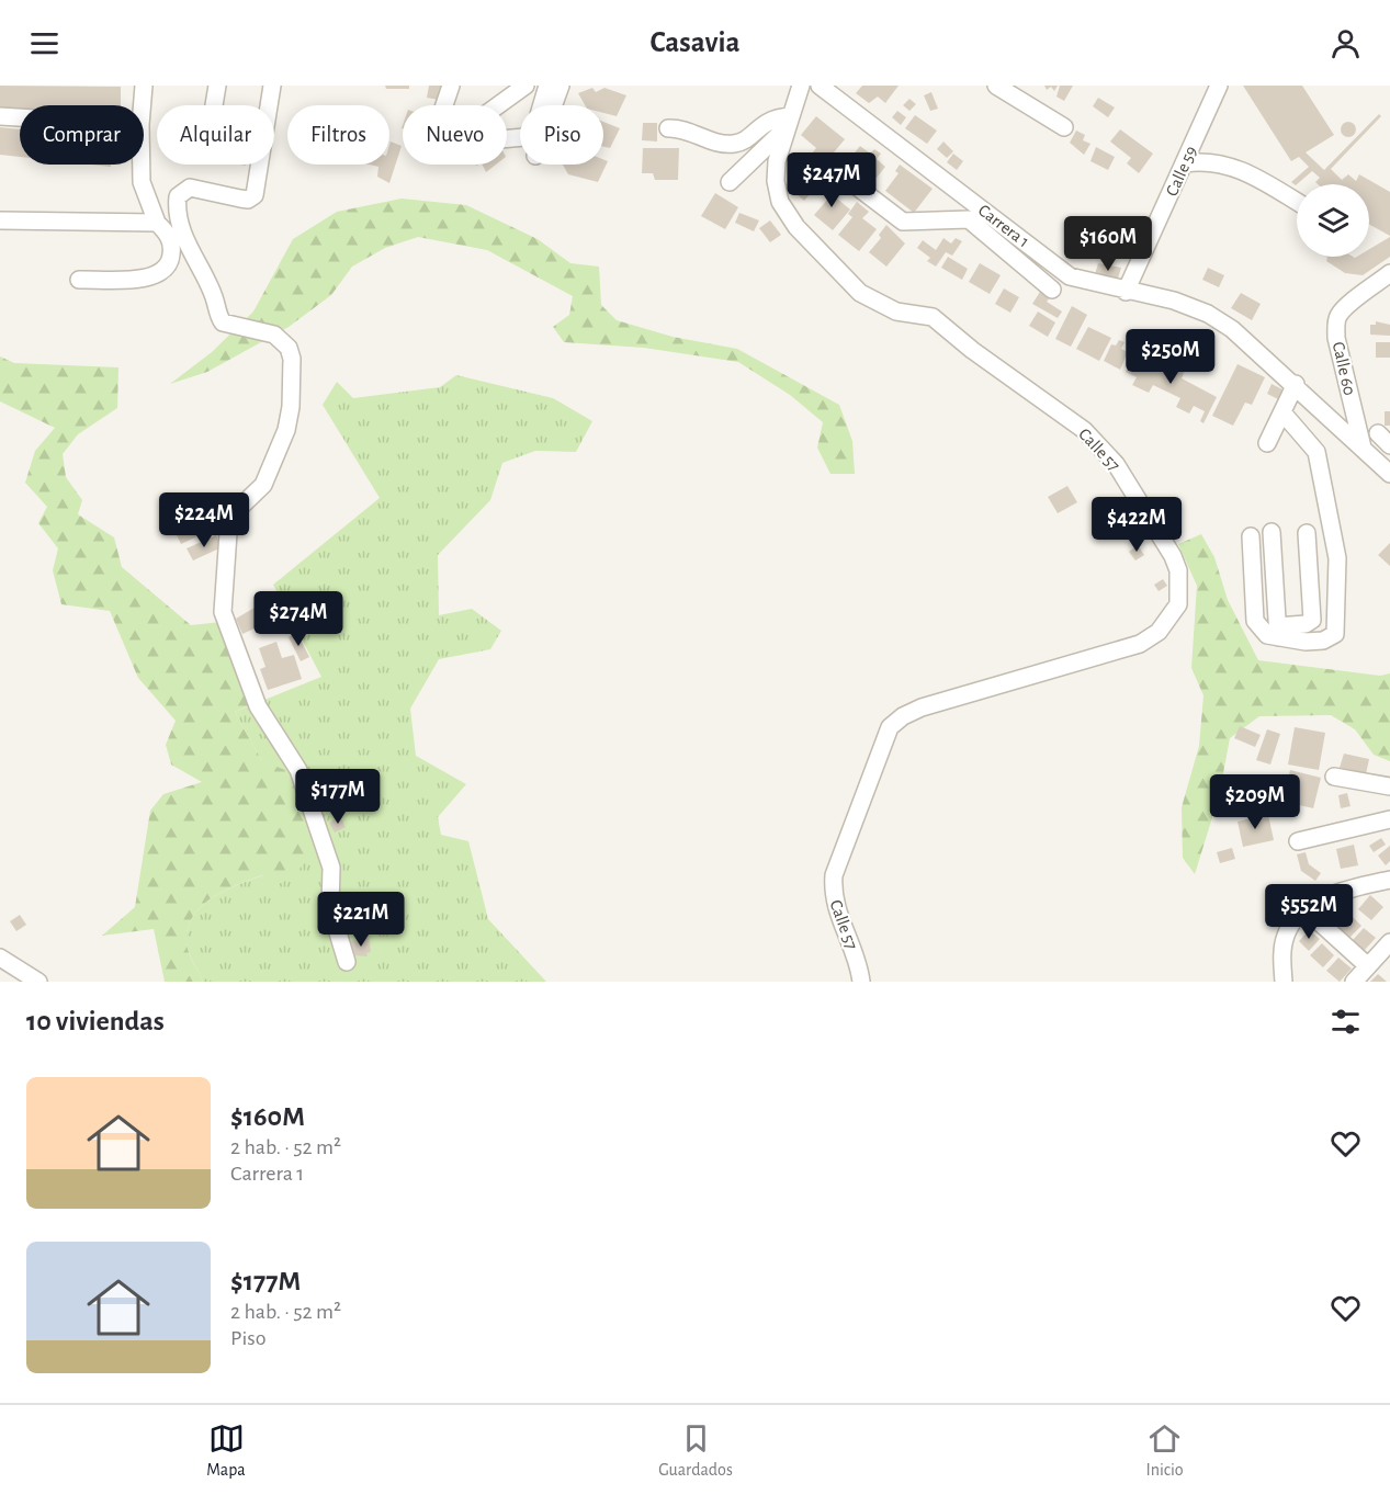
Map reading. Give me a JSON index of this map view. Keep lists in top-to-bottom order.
{
  "streets": {
    "street": [
      "Calle 59",
      "Carrera 1",
      "Calle 60",
      "Calle 57"
    ]
  },
  "crossings": [
    ["Calle 59", "Carrera 1"],
    ["Carrera 1", "Calle 60"]
  ],
  "page": {
    "header": "Casavia",
    "chip": [
      "Comprar",
      "Alquilar",
      "Filtros",
      "Nuevo",
      "Piso"
    ],
    "price": [
      "$247M",
      "$160M",
      "$250M",
      "$224M",
      "$422M",
      "$274M",
      "$177M",
      "$209M",
      "$552M",
      "$221M"
    ],
    "heading": "10 viviendas",
    "list": [
      {
        "name": "$160M",
        "note": "2 hab. · 52 m² · Carrera 1"
      },
      {
        "name": "$177M",
        "note": "2 hab. · 52 m² · Piso"
      }
    ],
    "tabs": ["Mapa", "Guardados", "Inicio"]
  }
}
